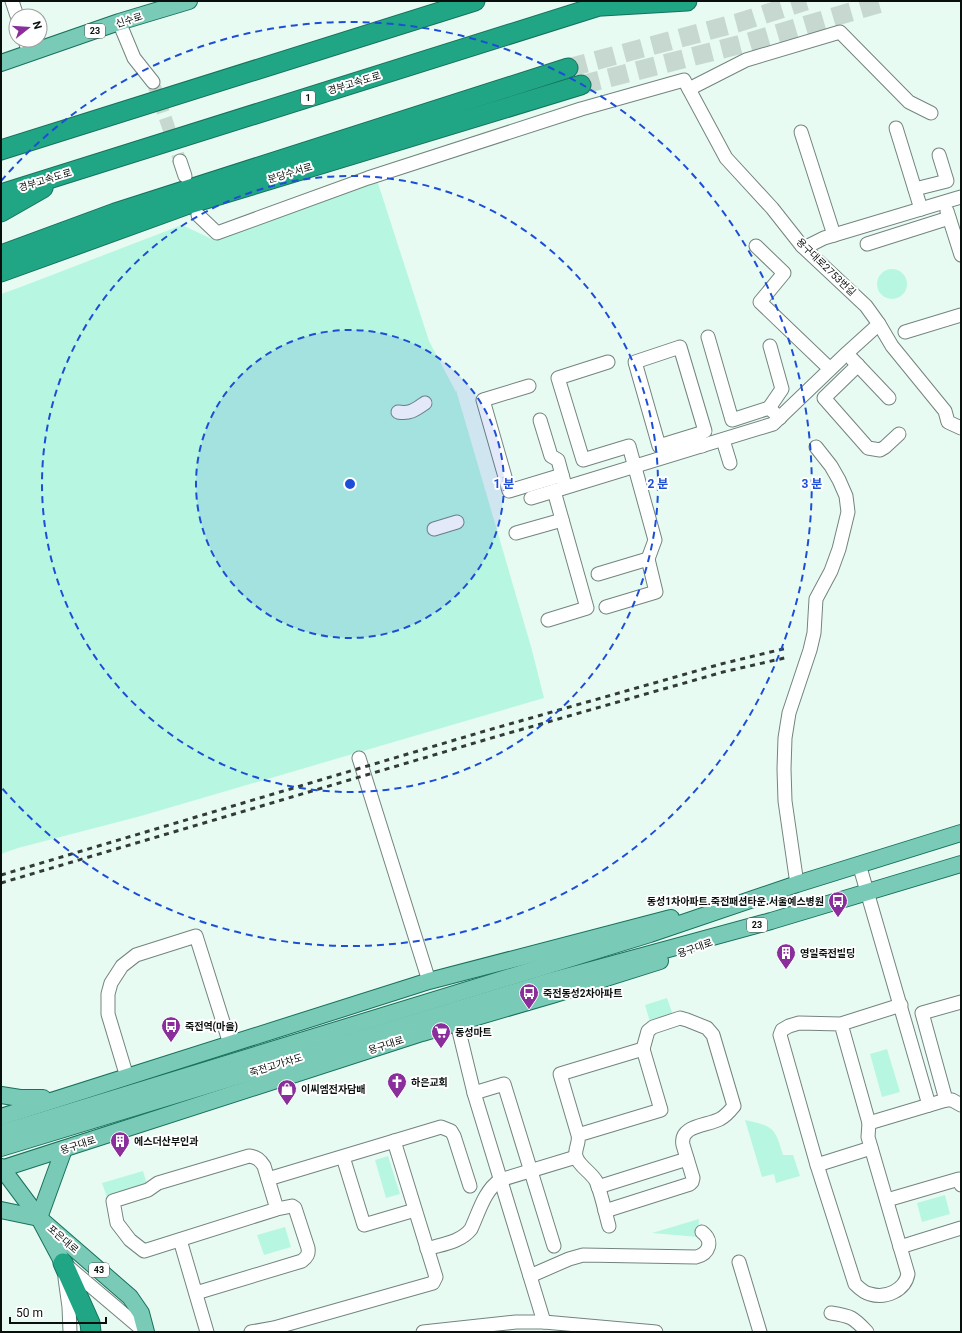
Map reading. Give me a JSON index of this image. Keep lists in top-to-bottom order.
{
  "streets": {
    "highway": [
      "경부고속도로",
      "1",
      "분당수서로",
      "포은대로",
      "43"
    ],
    "main road": [
      "신수로",
      "23",
      "용구대로",
      "죽전고가차도"
    ],
    "street": ["용구대로2753번길"]
  },
  "crossings": [
    ["용구대로", "죽전고가차도"],
    ["용구대로", "포은대로"]
  ],
  "places": {
    "bus stop": ["동성1차아파트.죽전패션타운.서울예스병원", "죽전동성2차아파트", "죽전역(마을)"],
    "building": ["영일죽전빌딩", "에스더산부인과"],
    "supermarket": ["동성마트"],
    "church": ["하은교회"],
    "shop": ["이씨엠전자담배"]
  },
  "scale_bar": "50 m",
  "north": "right",
  "rings": ["1 분", "2 분", "3 분"]
}
